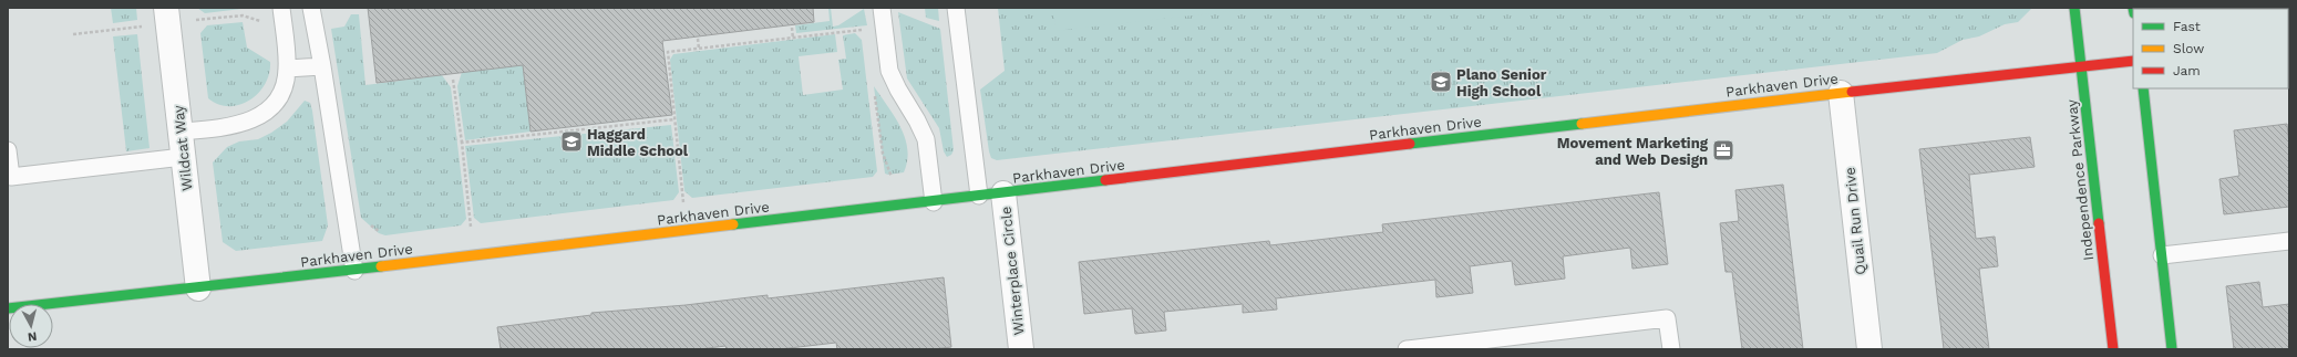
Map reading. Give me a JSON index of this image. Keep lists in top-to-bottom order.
{
  "streets": {
    "street": [
      "Parkhaven Drive",
      "Wildcat Way",
      "Independence Parkway",
      "Quail Run Drive",
      "Winterplace Circle"
    ]
  },
  "crossings": [
    ["Parkhaven Drive", "Wildcat Way"],
    ["Parkhaven Drive", "Independence Parkway"],
    ["Parkhaven Drive", "Quail Run Drive"],
    ["Parkhaven Drive", "Winterplace Circle"]
  ],
  "places": {
    "school or university": ["Plano Senior High School", "Haggard Middle School"],
    "office": ["Movement Marketing and Web Design"]
  },
  "legend": ["Fast", "Slow", "Jam"],
  "north": "bottom"
}
